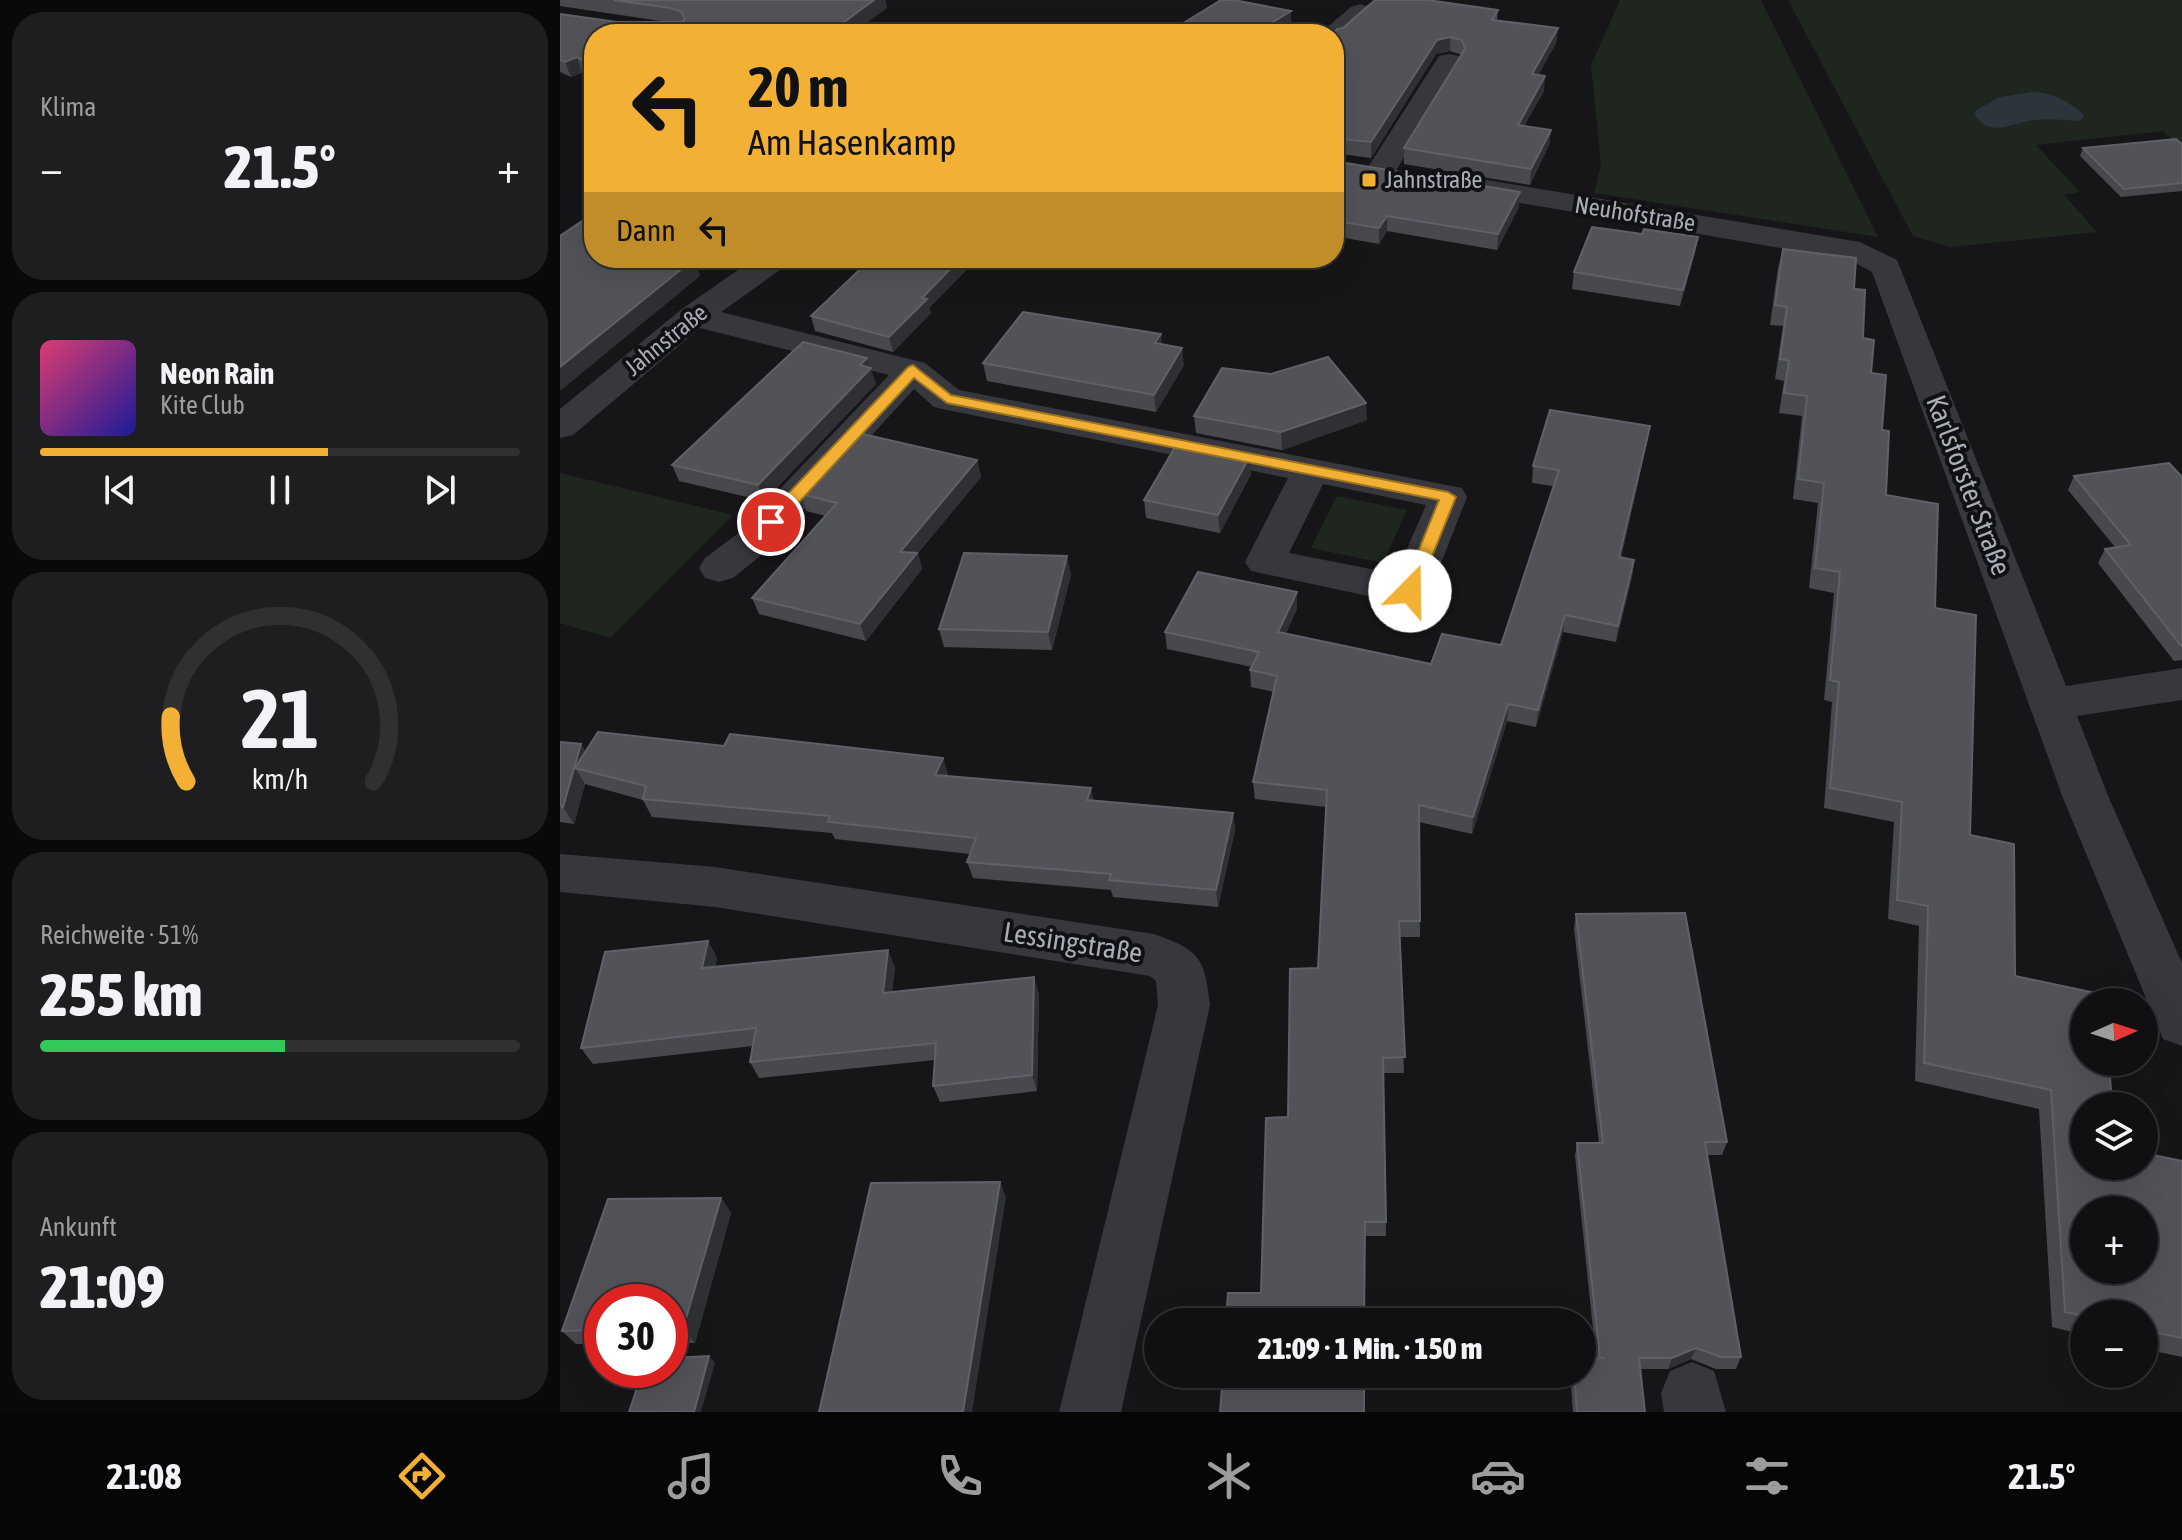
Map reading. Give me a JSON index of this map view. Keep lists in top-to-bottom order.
{
  "streets": {
    "street": [
      "Neuhofstraße",
      "Jahnstraße",
      "Karlsforster Straße",
      "Lessingstraße"
    ]
  },
  "crossings": [
    ["Neuhofstraße", "Karlsforster Straße"]
  ],
  "places": {
    "transit": ["Jahnstraße"]
  },
  "north": "right",
  "page": {
    "tile": [
      "Klima",
      ["Reichweite · 51%", "255 km"],
      ["Ankunft", "21:09"]
    ],
    "turn": ["20 m", "Am Hasenkamp"],
    "heat": ["−", "21.5°", "+"],
    "then": "Dann",
    "song": ["Neon Rain", "Kite Club"],
    "map_buttons": ["+", "−"],
    "limit": "30",
    "trip": "21:09 · 1 Min. · 150 m",
    "tabs": ["21:08", "21.5°"],
    "gauge": ["21", "km/h"]
  }
}
